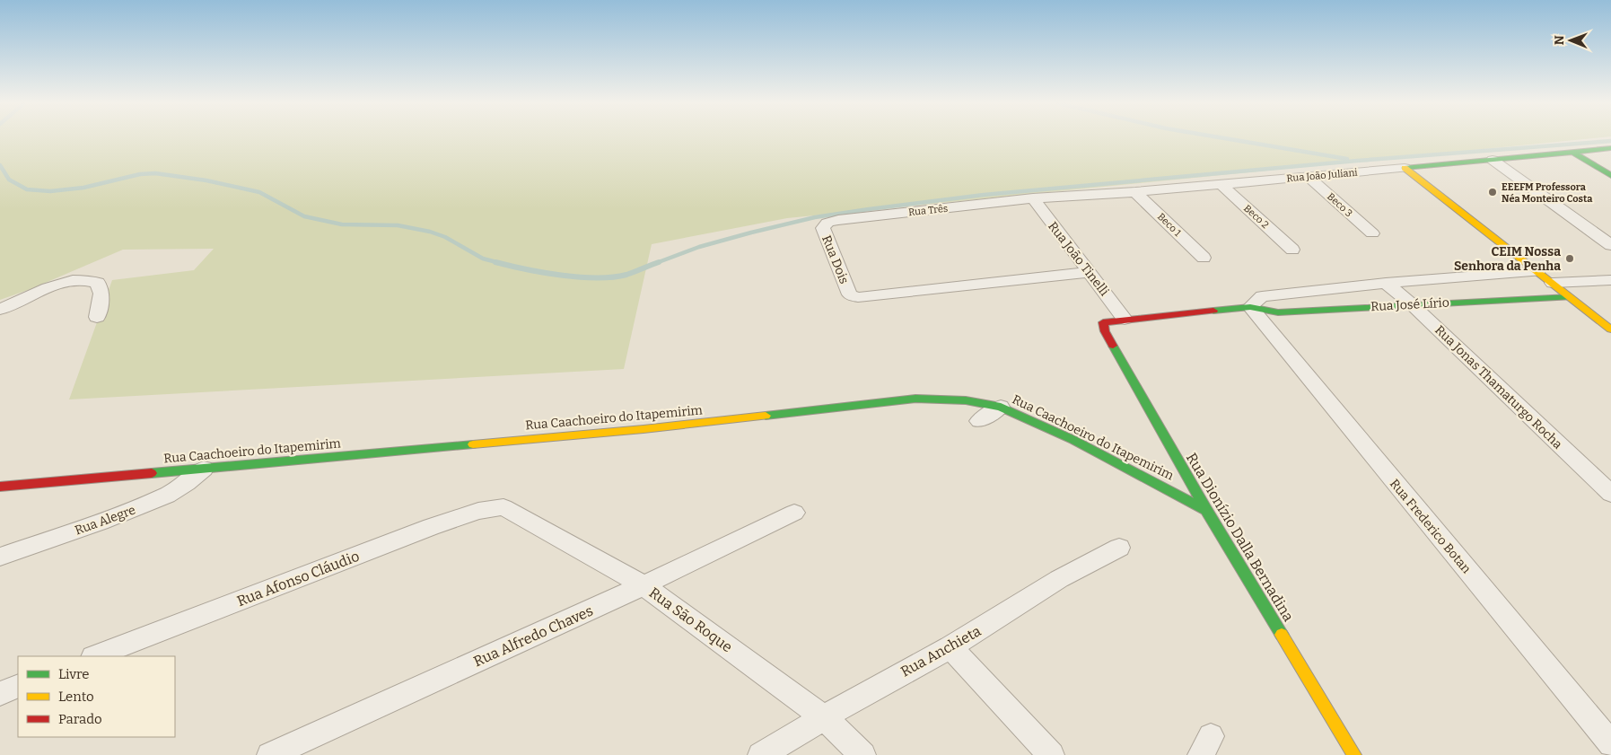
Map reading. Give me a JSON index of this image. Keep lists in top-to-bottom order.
{
  "streets": {
    "street": [
      "Rua João Juliani",
      "Beco 3",
      "Rua Três",
      "Beco 2",
      "Beco 1",
      "Rua João Tinelli",
      "Rua Dois",
      "Rua José Lírio",
      "Rua Jonas Thamaturgo Rocha",
      "Rua Caachoeiro do Itapemirim",
      "Rua Alegre",
      "Rua Frederico Botan",
      "Rua Dionízio Dalla Bernadina",
      "Rua Afonso Cláudio",
      "Rua São Roque",
      "Rua Alfredo Chaves",
      "Rua Anchieta"
    ]
  },
  "crossings": [
    ["Rua João Juliani", "Beco 3"],
    ["Rua João Juliani", "Rua Três"],
    ["Rua João Juliani", "Beco 2"],
    ["Rua João Juliani", "Beco 1"],
    ["Rua João Juliani", "Rua João Tinelli"],
    ["Rua Três", "Rua João Tinelli"],
    ["Rua Três", "Rua Dois"],
    ["Rua João Tinelli", "Rua Dois"],
    ["Rua João Tinelli", "Rua José Lírio"],
    ["Rua José Lírio", "Rua Jonas Thamaturgo Rocha"],
    ["Rua José Lírio", "Rua Frederico Botan"],
    ["Rua José Lírio", "Rua Dionízio Dalla Bernadina"],
    ["Rua Caachoeiro do Itapemirim", "Rua Alegre"],
    ["Rua Caachoeiro do Itapemirim", "Rua Dionízio Dalla Bernadina"],
    ["Rua Afonso Cláudio", "Rua São Roque"],
    ["Rua São Roque", "Rua Alfredo Chaves"],
    ["Rua São Roque", "Rua Anchieta"]
  ],
  "places": ["EEEFM Professora Néa Monteiro Costa", "CEIM Nossa Senhora da Penha"],
  "legend": ["Livre", "Lento", "Parado"],
  "north": "left"
}
